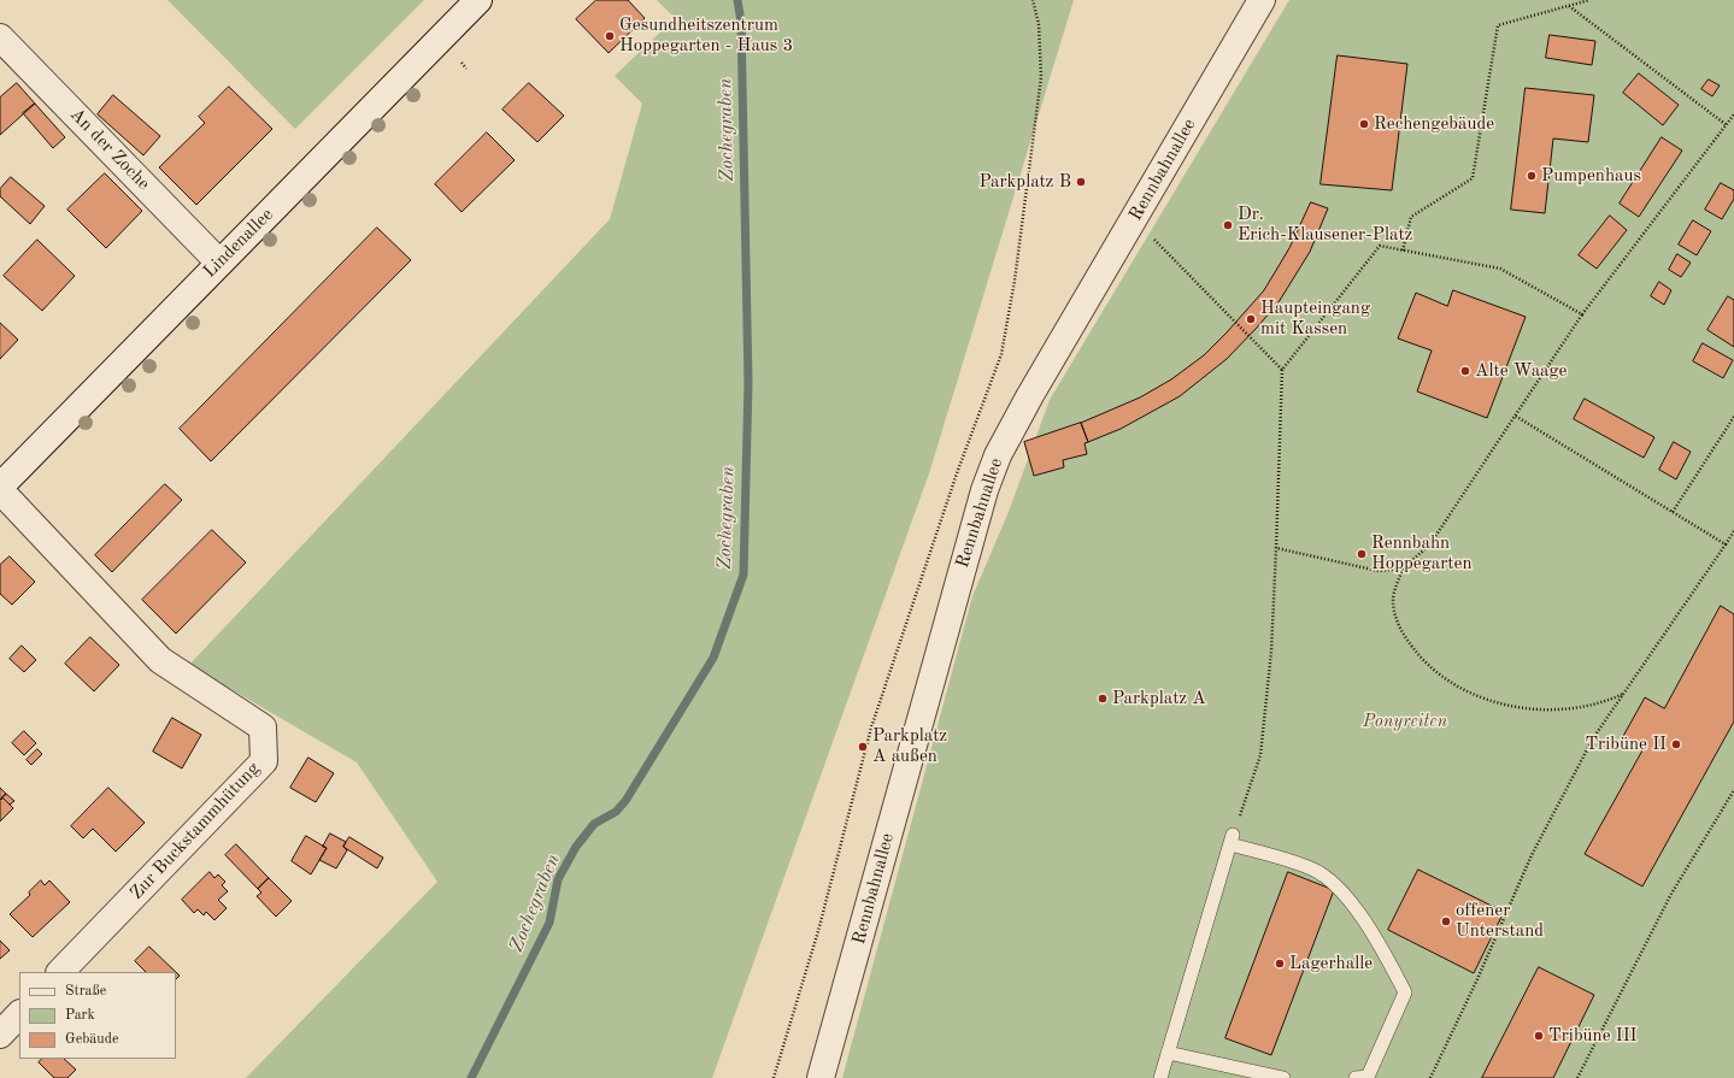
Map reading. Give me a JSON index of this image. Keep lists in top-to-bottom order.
{
  "streets": {
    "street": [
      "An der Zoche",
      "Rennbahnallee",
      "Lindenallee",
      "Zur Buckstammhütung"
    ]
  },
  "crossings": [
    ["An der Zoche", "Lindenallee"]
  ],
  "water": ["Zochegraben"],
  "parks": ["Ponyreiten"],
  "places": [
    "Gesundheitszentrum Hoppegarten - Haus 3",
    "Rechengebäude",
    "Pumpenhaus",
    "Parkplatz B",
    "Dr. Erich-Klausener-Platz",
    "Haupteingang mit Kassen",
    "Alte Waage",
    "Rennbahn Hoppegarten",
    "Parkplatz A",
    "Tribüne II",
    "Parkplatz A außen",
    "offener Unterstand",
    "Lagerhalle",
    "Tribüne III"
  ],
  "legend": ["Straße", "Park", "Gebäude"]
}
